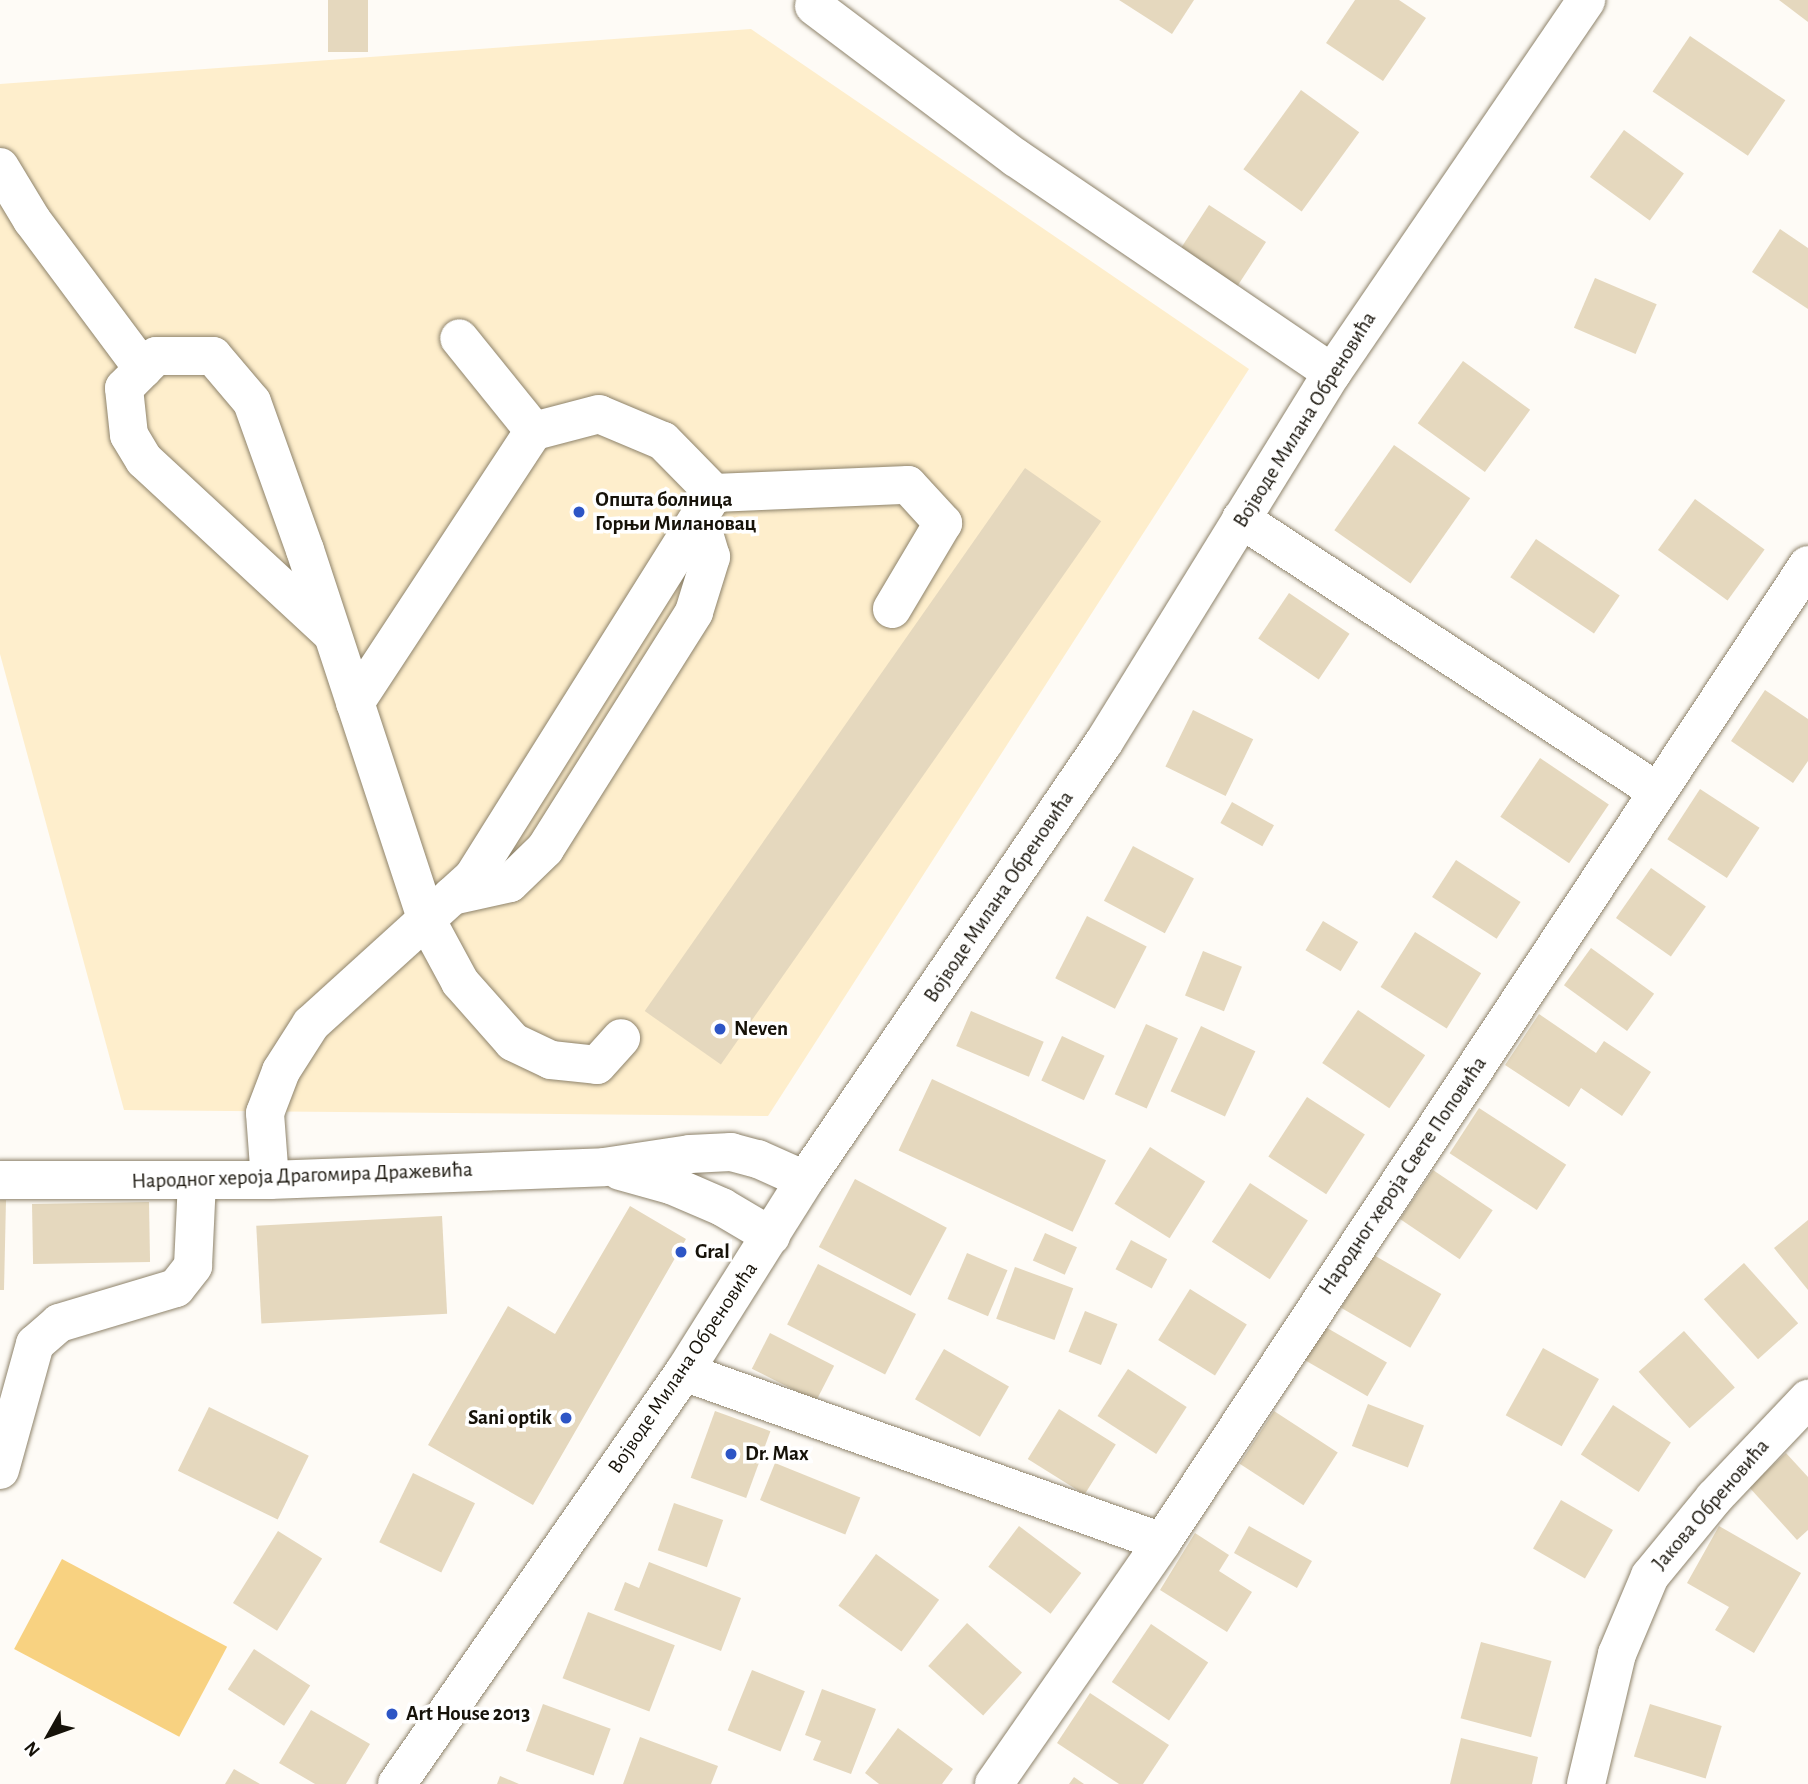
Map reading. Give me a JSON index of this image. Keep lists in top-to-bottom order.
{
  "streets": {
    "street": [
      "Војводе Милана Обреновића",
      "Народног хероја Драгомира Дражевића",
      "Народног хероја Свете Поповића",
      "Јакова Обреновића"
    ]
  },
  "crossings": [
    ["Војводе Милана Обреновића", "Народног хероја Драгомира Дражевића"]
  ],
  "places": [
    "Општа болница Горњи Милановац",
    "Neven",
    "Gral",
    "Sani optik",
    "Dr. Max",
    "Art House 2013"
  ],
  "north": "bottom left"
}
